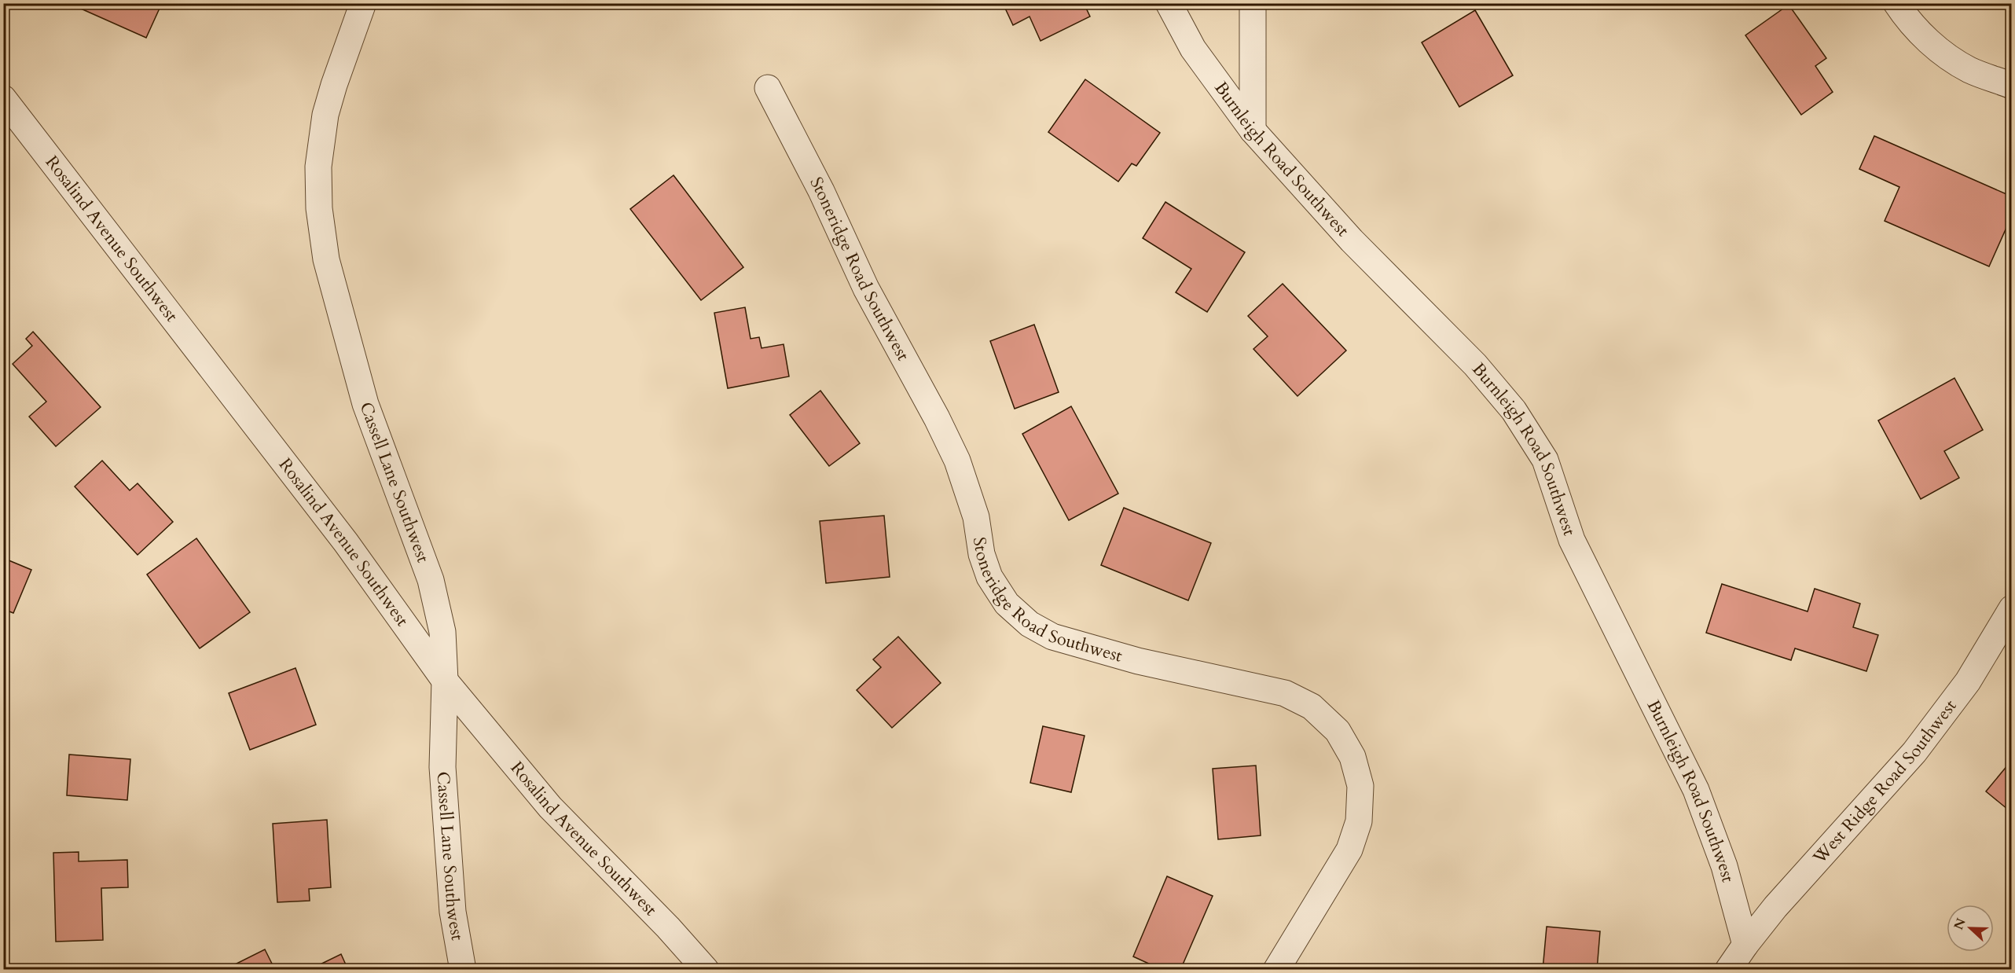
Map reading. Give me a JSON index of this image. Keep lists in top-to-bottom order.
{
  "streets": {
    "street": [
      "Burnleigh Road Southwest",
      "Rosalind Avenue Southwest",
      "Stoneridge Road Southwest",
      "Cassell Lane Southwest",
      "West Ridge Road Southwest"
    ]
  },
  "crossings": [
    ["Burnleigh Road Southwest", "West Ridge Road Southwest"],
    ["Rosalind Avenue Southwest", "Cassell Lane Southwest"]
  ],
  "north": "left"
}
